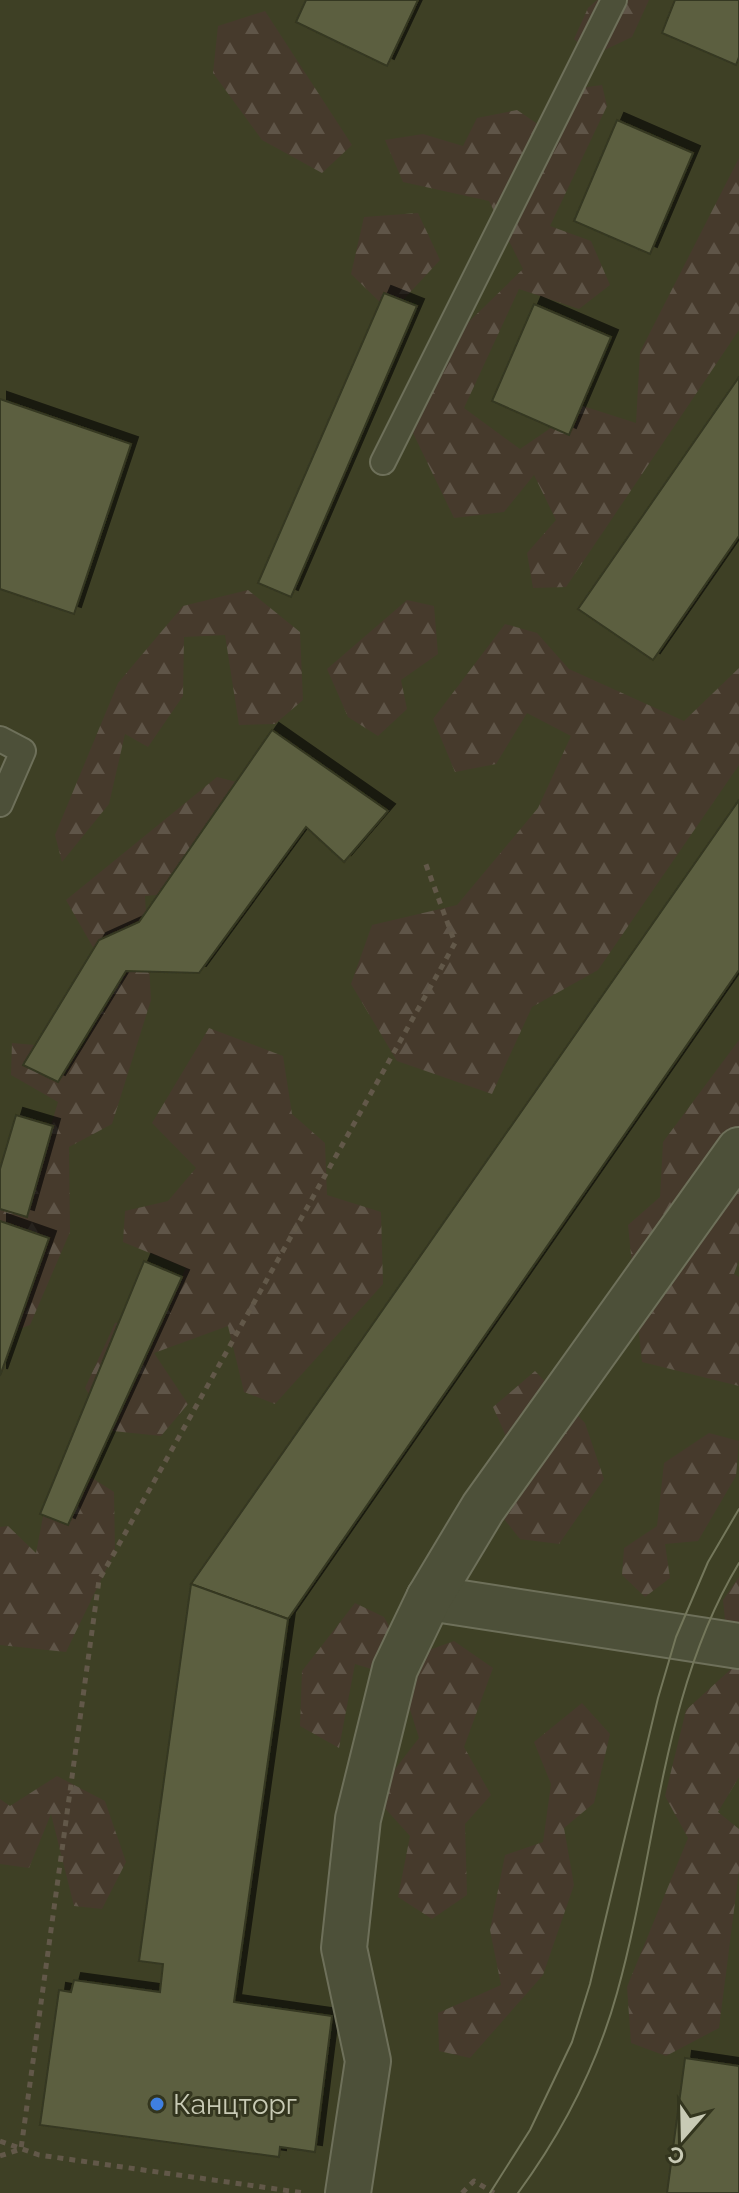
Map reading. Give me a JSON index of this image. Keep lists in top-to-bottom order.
{
  "places": ["Канцторг"],
  "north": "bottom"
}
